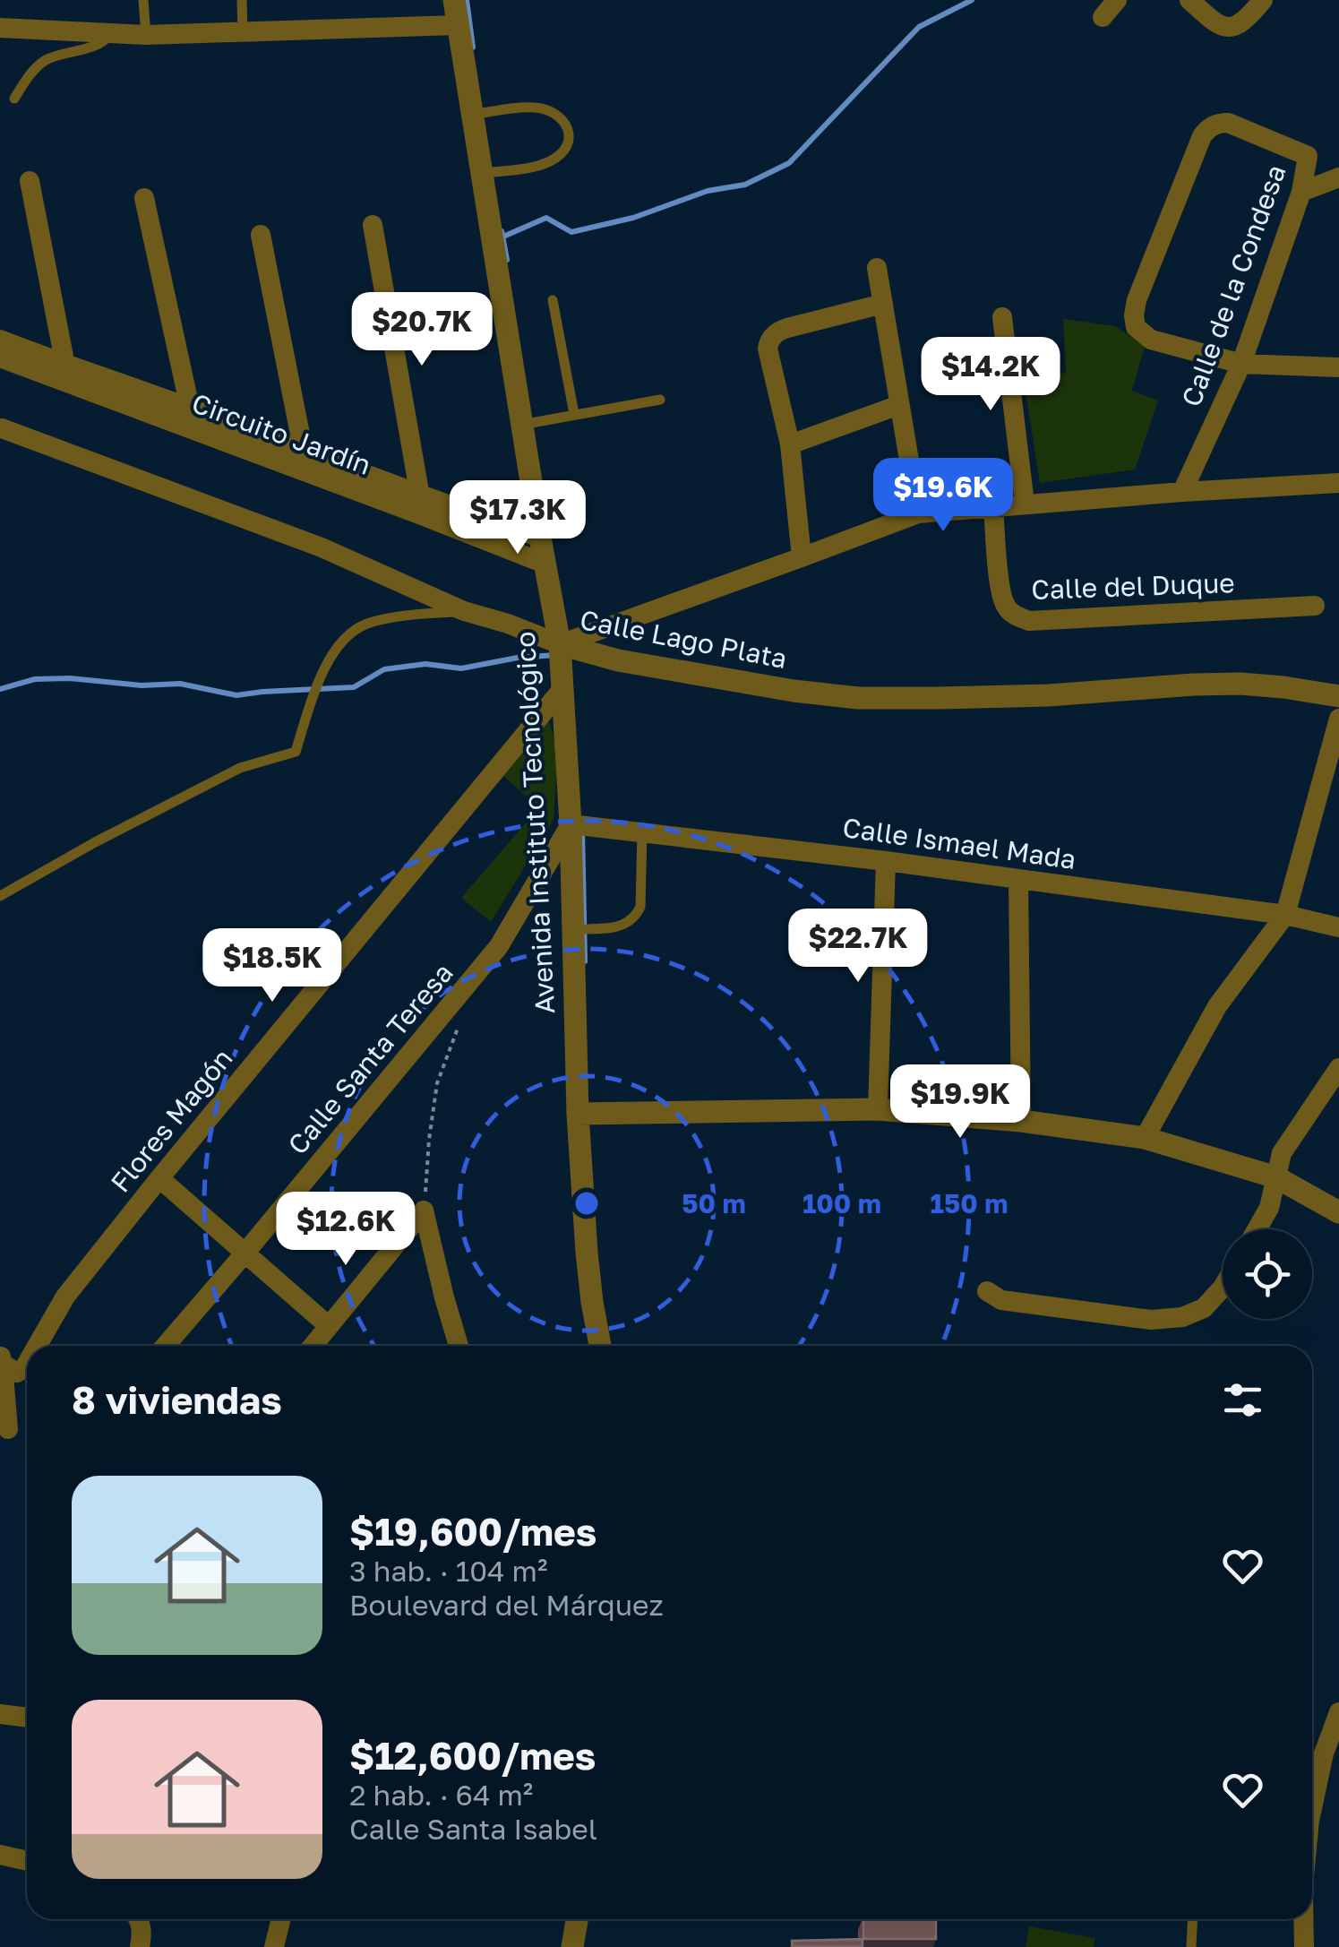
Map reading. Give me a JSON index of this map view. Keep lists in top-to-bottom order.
{
  "streets": {
    "street": [
      "Calle de la Condesa",
      "Circuito Jardín",
      "Calle del Duque",
      "Calle Lago Plata",
      "Avenida Instituto Tecnológico",
      "Calle Ismael Mada",
      "Calle Santa Teresa",
      "Flores Magón"
    ]
  },
  "crossings": [
    ["Circuito Jardín", "Avenida Instituto Tecnológico"],
    ["Calle Lago Plata", "Avenida Instituto Tecnológico"],
    ["Avenida Instituto Tecnológico", "Calle Ismael Mada"],
    ["Avenida Instituto Tecnológico", "Calle Santa Teresa"],
    ["Avenida Instituto Tecnológico", "Flores Magón"],
    ["Calle Ismael Mada", "Calle Santa Teresa"]
  ],
  "page": {
    "price": [
      "$20.7K",
      "$14.2K",
      "$19.6K",
      "$17.3K",
      "$22.7K",
      "$18.5K",
      "$19.9K",
      "$12.6K"
    ],
    "heading": "8 viviendas",
    "list": [
      {
        "name": "$19,600/mes",
        "note": "3 hab. · 104 m² · Boulevard del Márquez"
      },
      {
        "name": "$12,600/mes",
        "note": "2 hab. · 64 m² · Calle Santa Isabel"
      }
    ]
  },
  "rings": ["50 m", "100 m", "150 m"]
}
